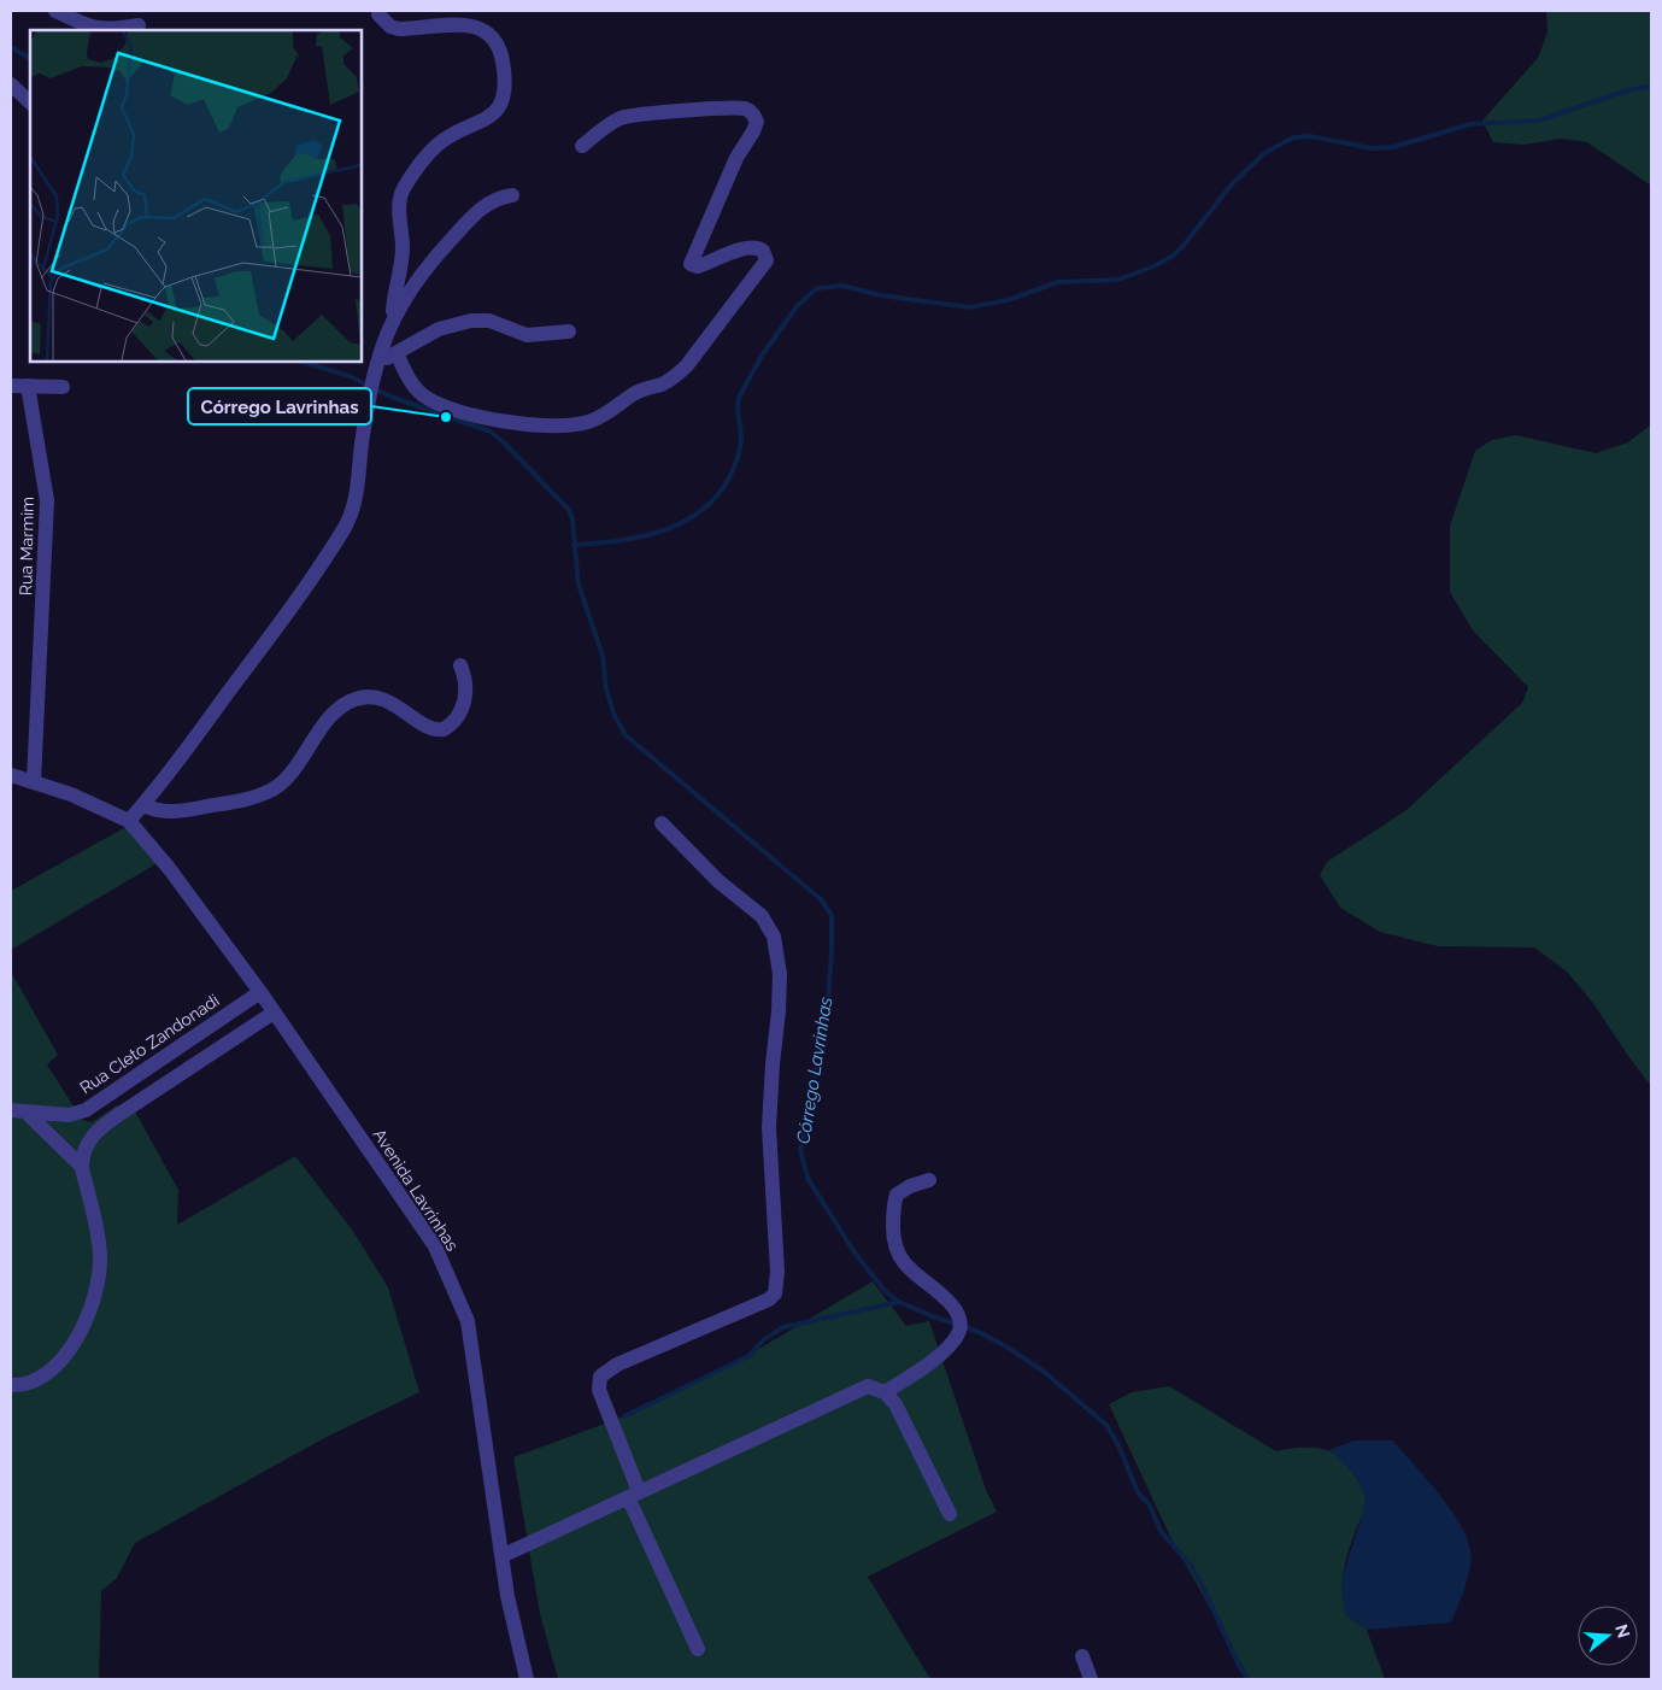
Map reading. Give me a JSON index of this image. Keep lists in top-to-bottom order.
{
  "streets": {
    "street": ["Rua Marmim", "Rua Cleto Zandonadi", "Avenida Lavrinhas"]
  },
  "crossings": [
    ["Rua Cleto Zandonadi", "Avenida Lavrinhas"]
  ],
  "water": ["Córrego Lavrinhas"],
  "places": ["Córrego Lavrinhas"],
  "north": "right"
}
